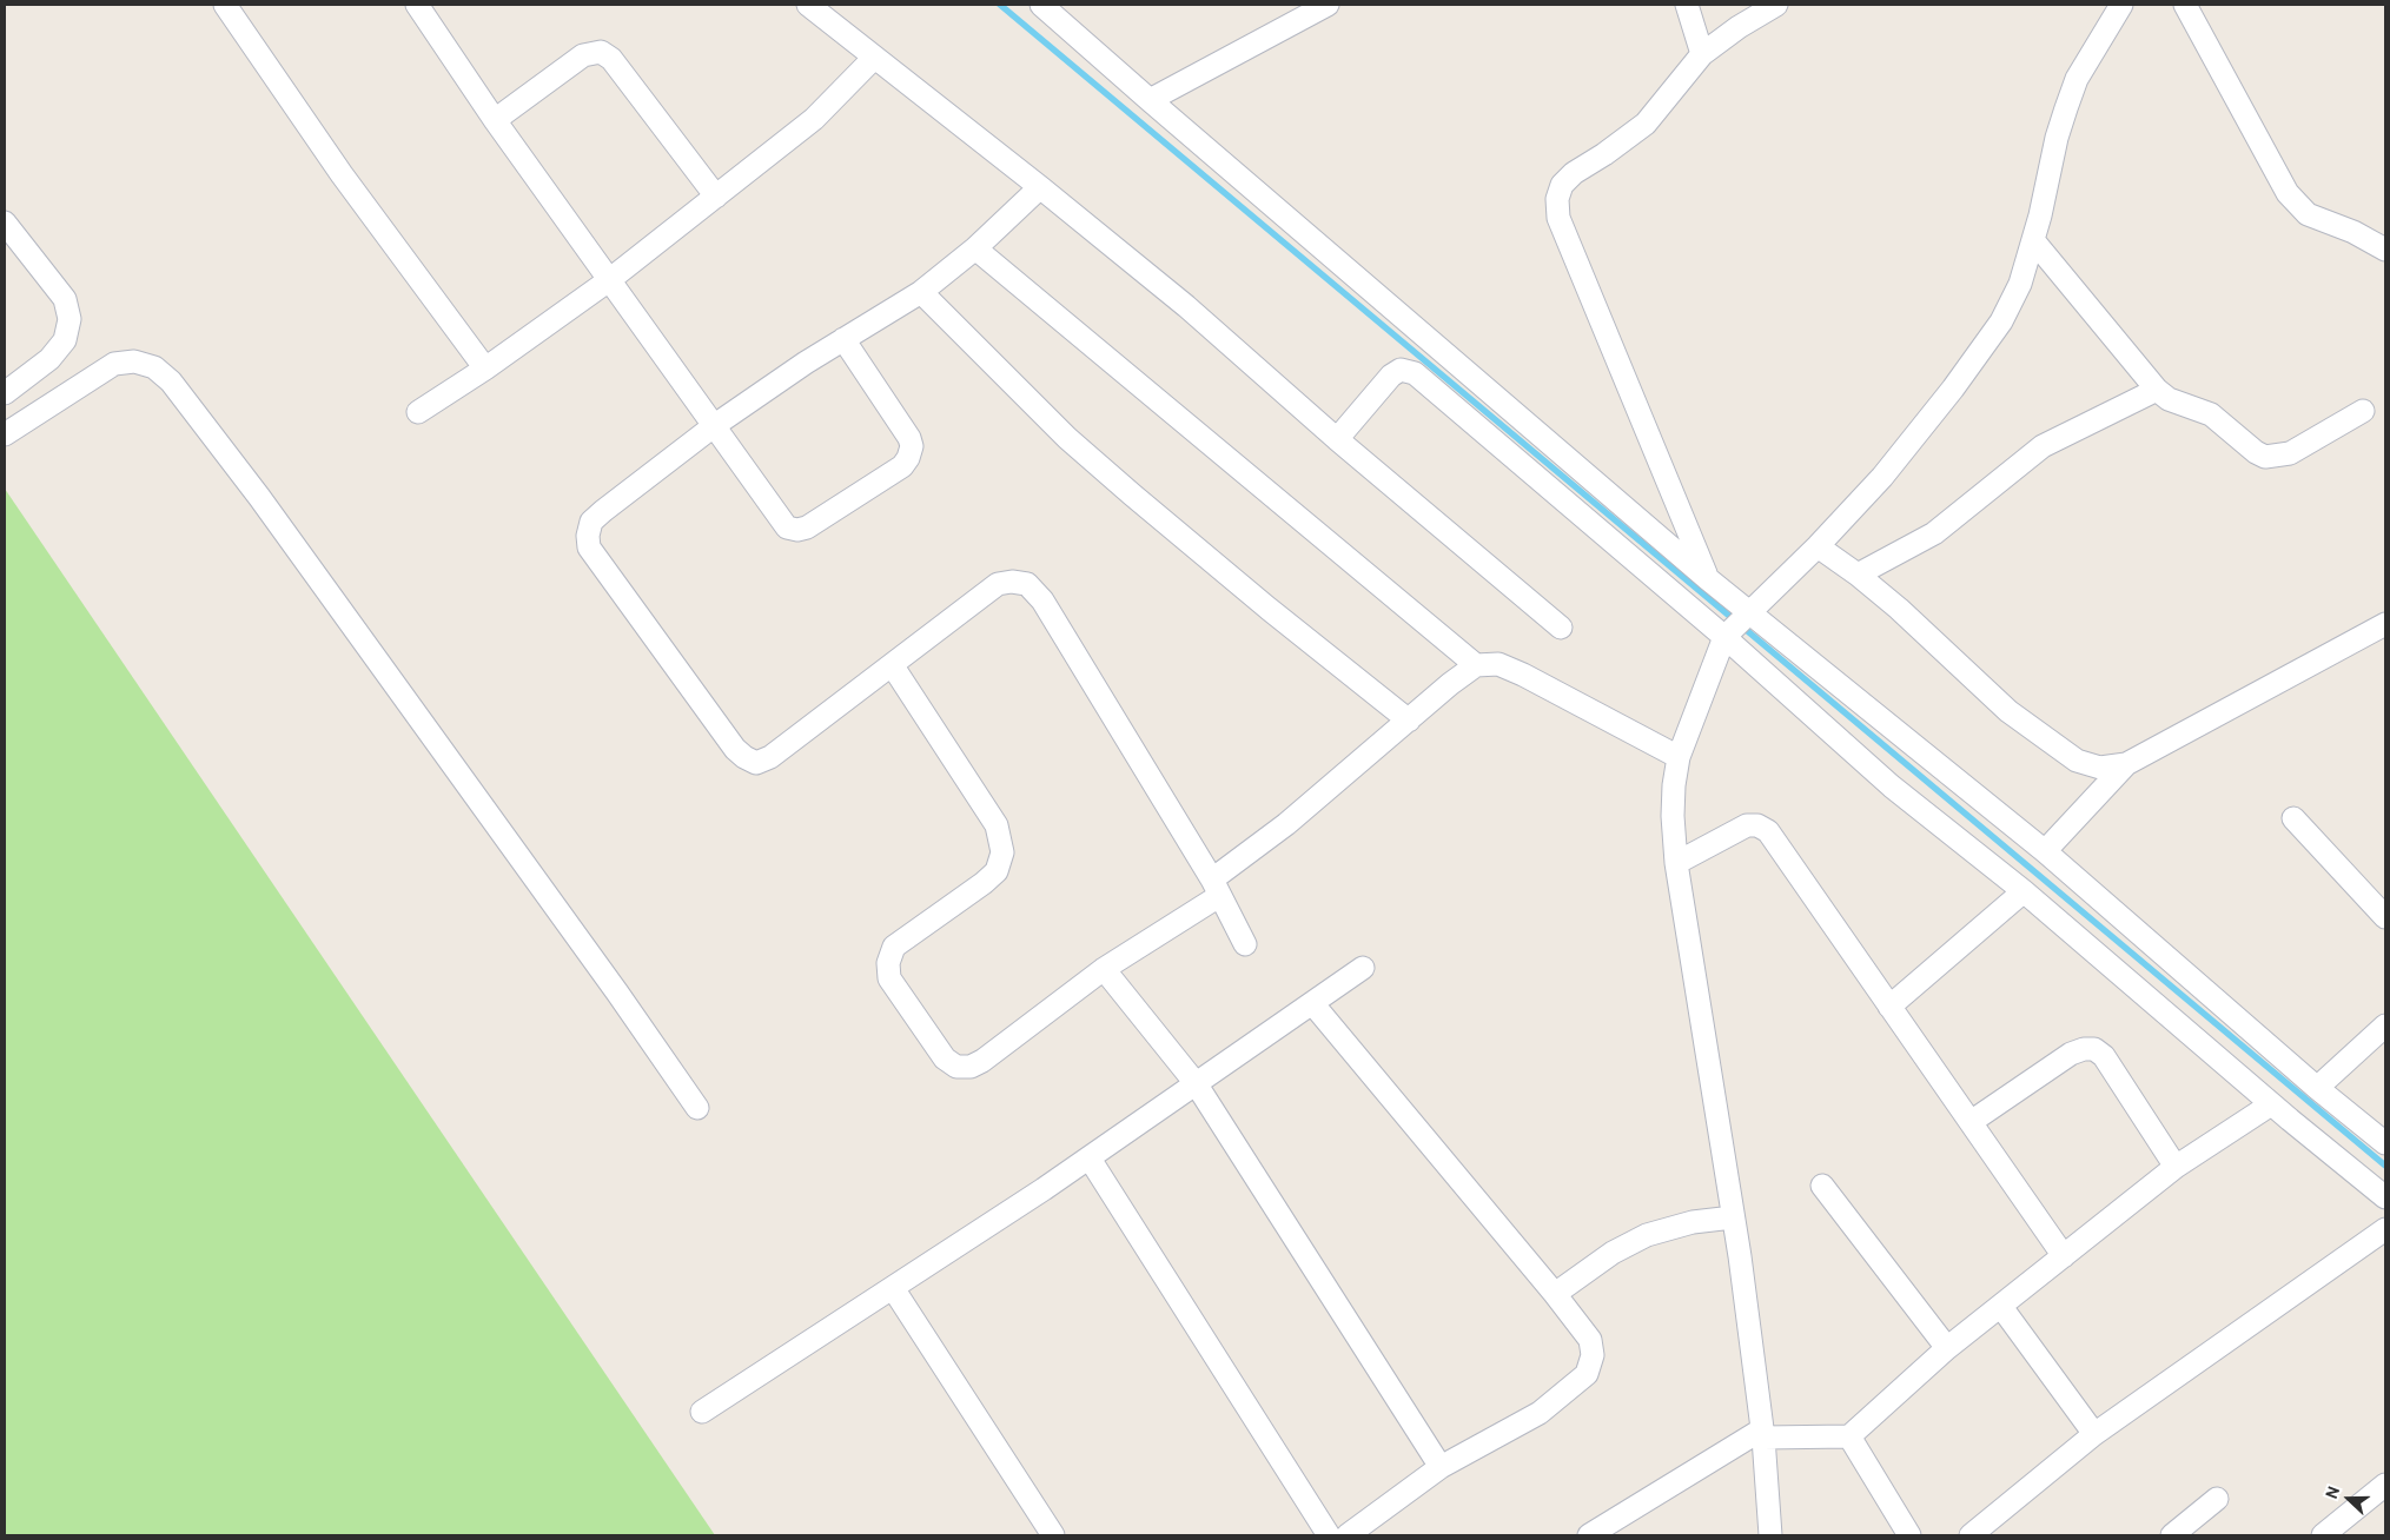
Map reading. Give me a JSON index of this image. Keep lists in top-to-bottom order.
{
  "north": "left"
}
